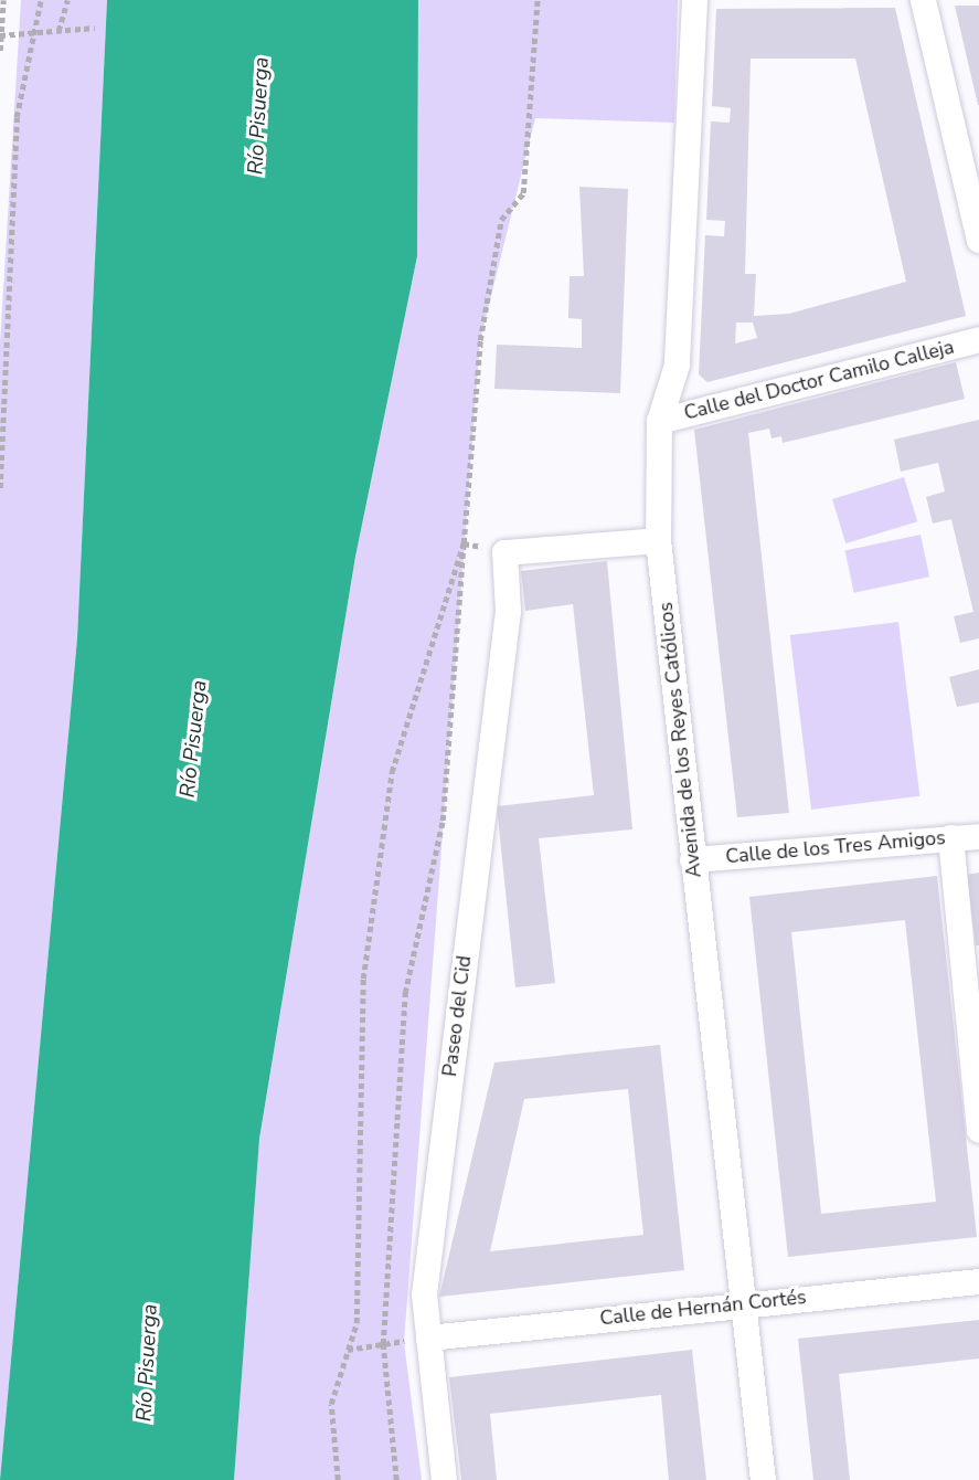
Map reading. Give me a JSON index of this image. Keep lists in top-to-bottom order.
{
  "streets": {
    "street": [
      "Calle del Doctor Camilo Calleja",
      "Avenida de los Reyes Católicos",
      "Calle de los Tres Amigos",
      "Paseo del Cid",
      "Calle de Hernán Cortés"
    ]
  },
  "crossings": [
    ["Calle del Doctor Camilo Calleja", "Avenida de los Reyes Católicos"],
    ["Avenida de los Reyes Católicos", "Calle de los Tres Amigos"],
    ["Avenida de los Reyes Católicos", "Paseo del Cid"],
    ["Avenida de los Reyes Católicos", "Calle de Hernán Cortés"],
    ["Paseo del Cid", "Calle de Hernán Cortés"]
  ],
  "water": ["Río Pisuerga"]
}
